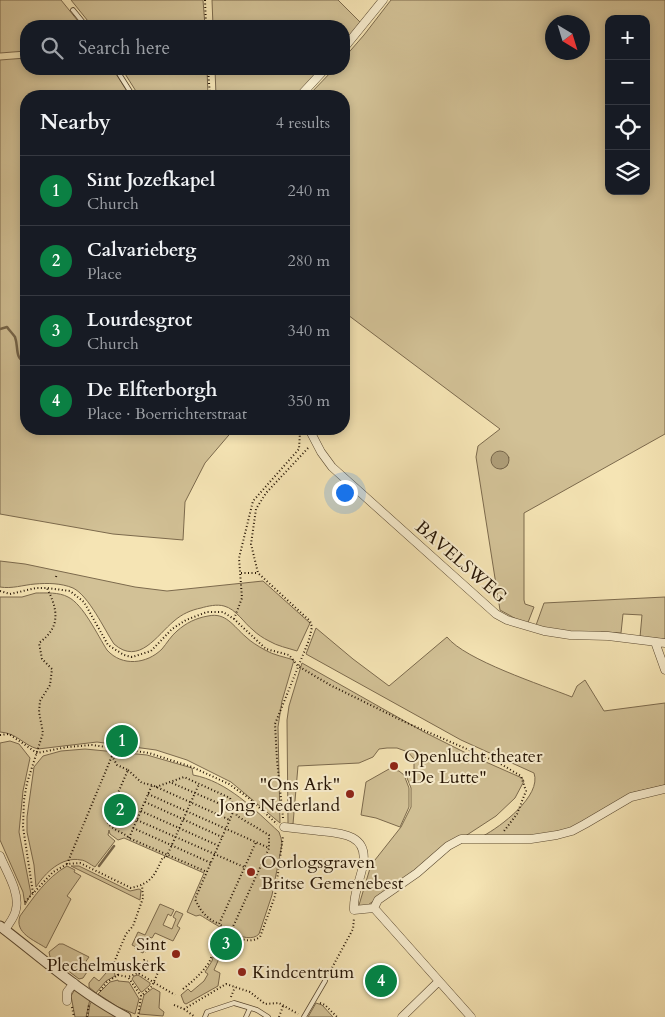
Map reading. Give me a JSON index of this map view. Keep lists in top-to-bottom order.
{
  "streets": {
    "street": ["BAVELSWEG"]
  },
  "places": [
    "Openlucht theater \"De Lutte\"",
    "\"Ons Ark\" Jong Nederland",
    "Oorlogsgraven Britse Gemenebest",
    "Sint Plechelmuskerk",
    "Kindcentrum"
  ],
  "north": "bottom right",
  "page": {
    "map_buttons": ["+", "−"],
    "search": "Search here",
    "heading": ["Nearby", "4 results"],
    "list": [
      {
        "mark": "1",
        "name": "Sint Jozefkapel",
        "note": "Church",
        "value": "240 m"
      },
      {
        "mark": "2",
        "name": "Calvarieberg",
        "note": "Place",
        "value": "280 m"
      },
      {
        "mark": "3",
        "name": "Lourdesgrot",
        "note": "Church",
        "value": "340 m"
      },
      {
        "mark": "4",
        "name": "De Elfterborgh",
        "note": "Place · Boerrichterstraat",
        "value": "350 m"
      }
    ],
    "pins": [
      "1",
      "2",
      "3",
      "4"
    ]
  }
}
